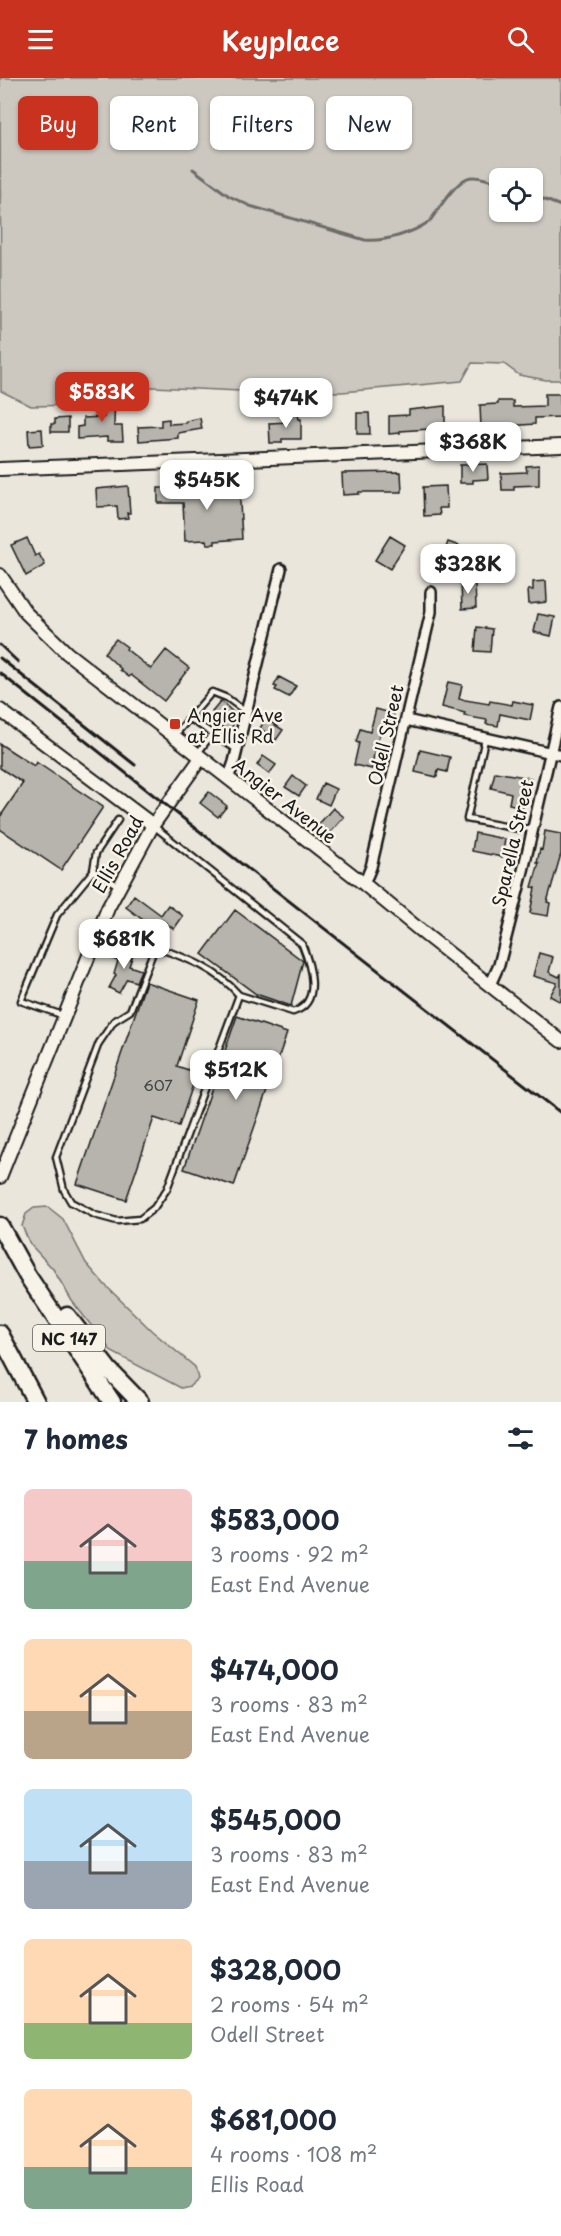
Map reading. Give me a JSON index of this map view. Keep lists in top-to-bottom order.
{
  "streets": {
    "highway": ["NC 147"],
    "main road": ["Angier Avenue", "Ellis Road"],
    "street": ["Odell Street", "Sparella Street"]
  },
  "crossings": [
    ["Odell Street", "Angier Avenue"],
    ["Angier Avenue", "Sparella Street"],
    ["Angier Avenue", "Ellis Road"]
  ],
  "places": {
    "transit": ["Angier Ave at Ellis Rd"]
  },
  "house_numbers": ["607"],
  "page": {
    "header": "Keyplace",
    "chip": [
      "Buy",
      "Rent",
      "Filters",
      "New"
    ],
    "price": [
      "$583K",
      "$474K",
      "$368K",
      "$545K",
      "$328K",
      "$681K",
      "$512K"
    ],
    "heading": "7 homes",
    "list": [
      {
        "name": "$583,000",
        "note": "3 rooms · 92 m² · East End Avenue"
      },
      {
        "name": "$474,000",
        "note": "3 rooms · 83 m² · East End Avenue"
      },
      {
        "name": "$545,000",
        "note": "3 rooms · 83 m² · East End Avenue"
      },
      {
        "name": "$328,000",
        "note": "2 rooms · 54 m² · Odell Street"
      },
      {
        "name": "$681,000",
        "note": "4 rooms · 108 m² · Ellis Road"
      }
    ]
  }
}
